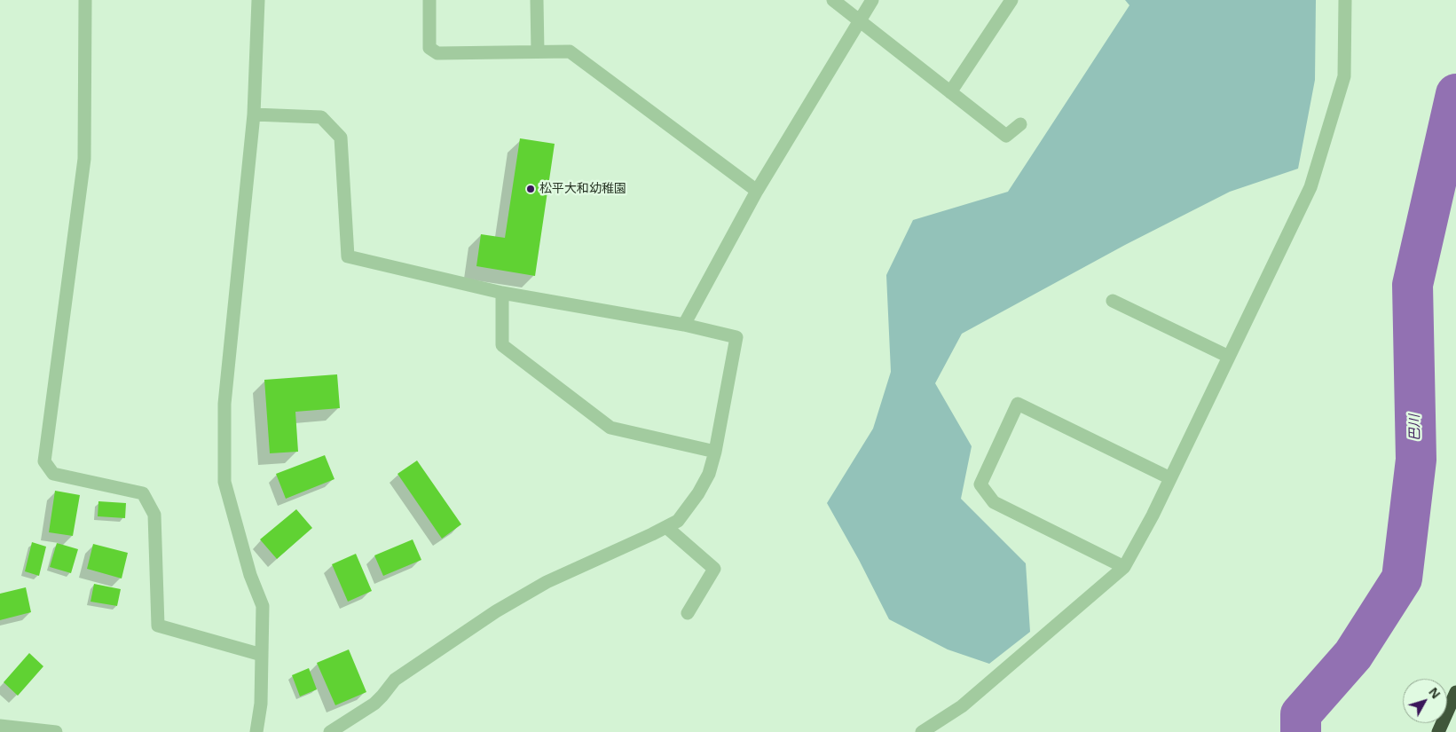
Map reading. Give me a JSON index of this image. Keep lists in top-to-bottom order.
{
  "water": ["巴川"],
  "places": ["松平大和幼稚園"],
  "north": "top right"
}
